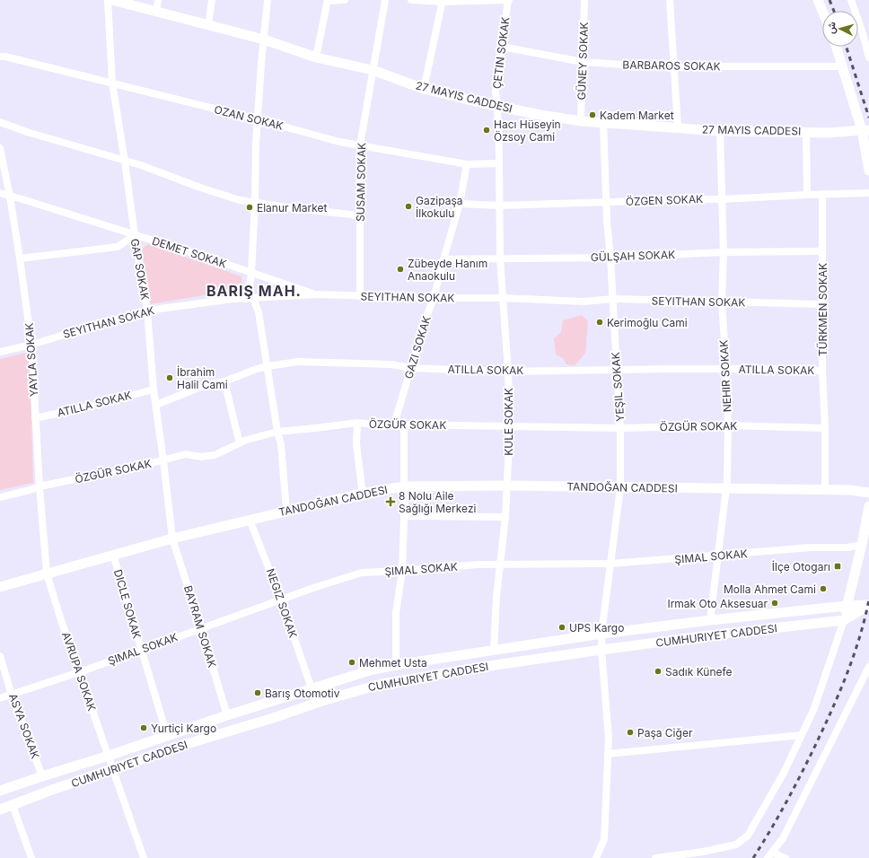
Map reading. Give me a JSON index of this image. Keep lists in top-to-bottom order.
{
  "streets": {
    "street": [
      "ÇETIN SOKAK",
      "GÜNEY SOKAK",
      "BARBAROS SOKAK",
      "OZAN SOKAK",
      "SUSAM SOKAK",
      "ÖZGEN SOKAK",
      "DEMET SOKAK",
      "GÜLŞAH SOKAK",
      "GAP SOKAK",
      "SEYITHAN SOKAK",
      "TÜRKMEN SOKAK",
      "GAZI SOKAK",
      "YAYLA SOKAK",
      "ATILLA SOKAK",
      "NEHIR SOKAK",
      "YEŞIL SOKAK",
      "KULE SOKAK",
      "ÖZGÜR SOKAK",
      "TANDOĞAN CADDESI",
      "ŞIMAL SOKAK",
      "NEGIZ SOKAK",
      "DICLE SOKAK",
      "BAYRAM SOKAK",
      "CUMHURIYET CADDESI",
      "AVRUPA SOKAK",
      "ASYA SOKAK"
    ]
  },
  "crossings": [
    ["ÇETIN SOKAK", "BARBAROS SOKAK"],
    ["ÇETIN SOKAK", "KULE SOKAK"],
    ["GÜNEY SOKAK", "BARBAROS SOKAK"],
    ["OZAN SOKAK", "SUSAM SOKAK"],
    ["OZAN SOKAK", "GAP SOKAK"],
    ["OZAN SOKAK", "GAZI SOKAK"],
    ["OZAN SOKAK", "KULE SOKAK"],
    ["SUSAM SOKAK", "SEYITHAN SOKAK"],
    ["ÖZGEN SOKAK", "TÜRKMEN SOKAK"],
    ["ÖZGEN SOKAK", "GAZI SOKAK"],
    ["ÖZGEN SOKAK", "NEHIR SOKAK"],
    ["ÖZGEN SOKAK", "YEŞIL SOKAK"],
    ["ÖZGEN SOKAK", "KULE SOKAK"],
    ["DEMET SOKAK", "GAP SOKAK"],
    ["DEMET SOKAK", "SEYITHAN SOKAK"],
    ["DEMET SOKAK", "YAYLA SOKAK"],
    ["GÜLŞAH SOKAK", "TÜRKMEN SOKAK"],
    ["GÜLŞAH SOKAK", "GAZI SOKAK"],
    ["GÜLŞAH SOKAK", "NEHIR SOKAK"],
    ["GÜLŞAH SOKAK", "YEŞIL SOKAK"],
    ["GÜLŞAH SOKAK", "KULE SOKAK"],
    ["GAP SOKAK", "SEYITHAN SOKAK"],
    ["GAP SOKAK", "ATILLA SOKAK"],
    ["GAP SOKAK", "ÖZGÜR SOKAK"],
    ["GAP SOKAK", "TANDOĞAN CADDESI"],
    ["GAP SOKAK", "BAYRAM SOKAK"],
    ["SEYITHAN SOKAK", "TÜRKMEN SOKAK"],
    ["SEYITHAN SOKAK", "GAZI SOKAK"],
    ["SEYITHAN SOKAK", "YAYLA SOKAK"],
    ["SEYITHAN SOKAK", "NEHIR SOKAK"],
    ["SEYITHAN SOKAK", "YEŞIL SOKAK"],
    ["SEYITHAN SOKAK", "KULE SOKAK"],
    ["TÜRKMEN SOKAK", "ATILLA SOKAK"],
    ["TÜRKMEN SOKAK", "ÖZGÜR SOKAK"],
    ["TÜRKMEN SOKAK", "TANDOĞAN CADDESI"],
    ["GAZI SOKAK", "ATILLA SOKAK"],
    ["GAZI SOKAK", "ÖZGÜR SOKAK"],
    ["YAYLA SOKAK", "ATILLA SOKAK"],
    ["YAYLA SOKAK", "ÖZGÜR SOKAK"],
    ["YAYLA SOKAK", "TANDOĞAN CADDESI"],
    ["YAYLA SOKAK", "AVRUPA SOKAK"],
    ["ATILLA SOKAK", "NEHIR SOKAK"],
    ["ATILLA SOKAK", "YEŞIL SOKAK"],
    ["ATILLA SOKAK", "KULE SOKAK"],
    ["NEHIR SOKAK", "ÖZGÜR SOKAK"],
    ["NEHIR SOKAK", "TANDOĞAN CADDESI"],
    ["NEHIR SOKAK", "ŞIMAL SOKAK"],
    ["YEŞIL SOKAK", "ÖZGÜR SOKAK"],
    ["YEŞIL SOKAK", "TANDOĞAN CADDESI"],
    ["YEŞIL SOKAK", "ŞIMAL SOKAK"],
    ["YEŞIL SOKAK", "CUMHURIYET CADDESI"],
    ["KULE SOKAK", "ÖZGÜR SOKAK"],
    ["KULE SOKAK", "TANDOĞAN CADDESI"],
    ["KULE SOKAK", "ŞIMAL SOKAK"],
    ["TANDOĞAN CADDESI", "NEGIZ SOKAK"],
    ["TANDOĞAN CADDESI", "DICLE SOKAK"],
    ["TANDOĞAN CADDESI", "BAYRAM SOKAK"],
    ["TANDOĞAN CADDESI", "AVRUPA SOKAK"],
    ["ŞIMAL SOKAK", "NEGIZ SOKAK"],
    ["ŞIMAL SOKAK", "DICLE SOKAK"],
    ["ŞIMAL SOKAK", "BAYRAM SOKAK"],
    ["ŞIMAL SOKAK", "AVRUPA SOKAK"],
    ["ŞIMAL SOKAK", "ASYA SOKAK"],
    ["CUMHURIYET CADDESI", "AVRUPA SOKAK"]
  ],
  "districts": ["BARIŞ MAH."],
  "places": {
    "other": [
      "Kadem Market",
      "Hacı Hüseyin Özsoy Cami",
      "Gazipaşa İlkokulu",
      "Elanur Market",
      "Zübeyde Hanım Anaokulu",
      "Kerimoğlu Cami",
      "İbrahim Halil Cami",
      "Molla Ahmet Cami",
      "Irmak Oto Aksesuar",
      "UPS Kargo",
      "Mehmet Usta",
      "Sadık Künefe",
      "Barış Otomotiv",
      "Yurtiçi Kargo",
      "Paşa Ciğer"
    ],
    "health": ["8 Nolu Aile Sağlığı Merkezi"],
    "transit": ["İlçe Otogarı"]
  },
  "north": "left"
}
